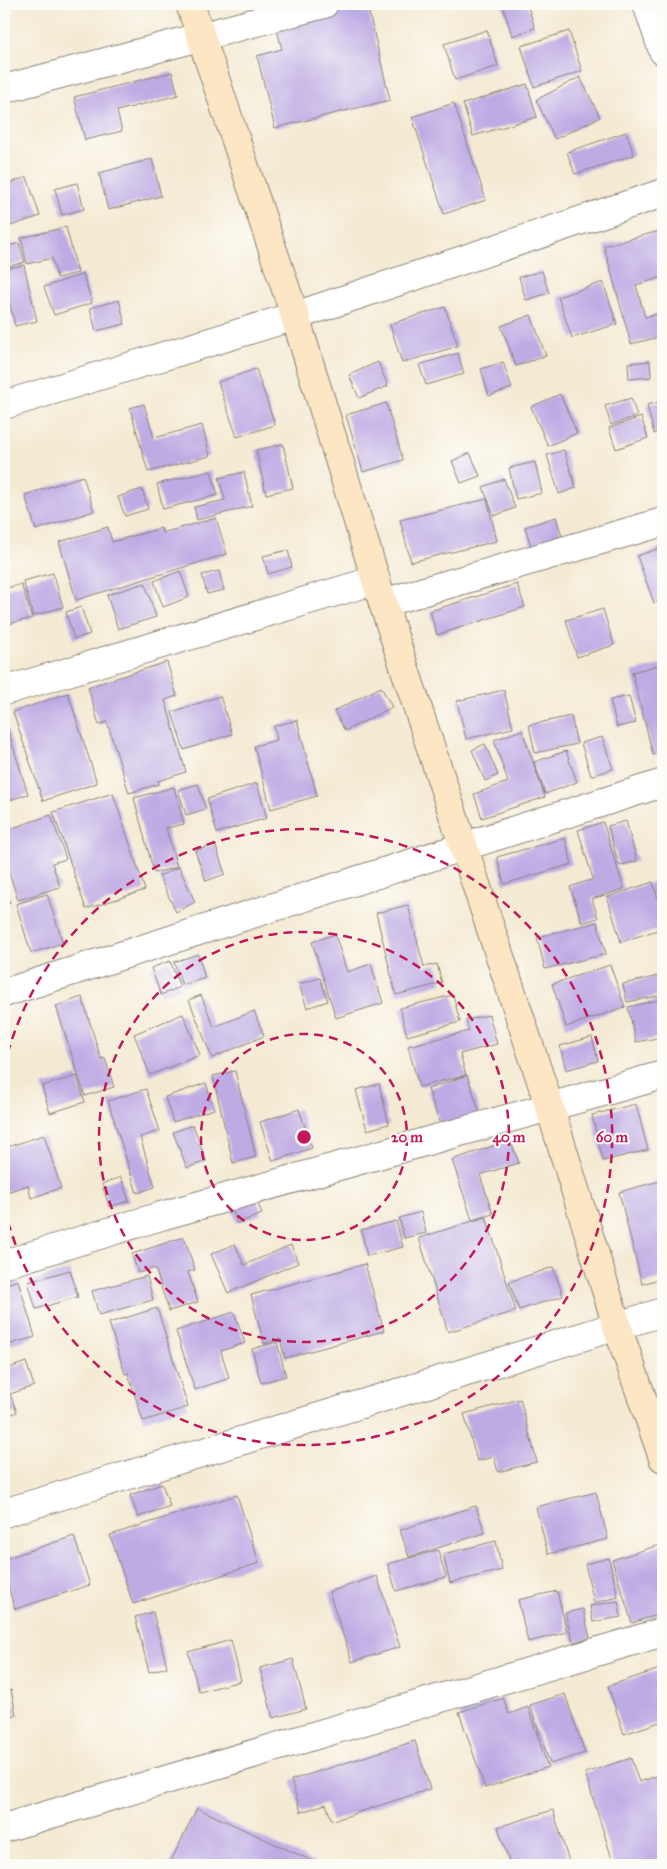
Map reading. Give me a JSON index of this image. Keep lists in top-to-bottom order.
{
  "rings": ["20 m", "40 m", "60 m"]
}
